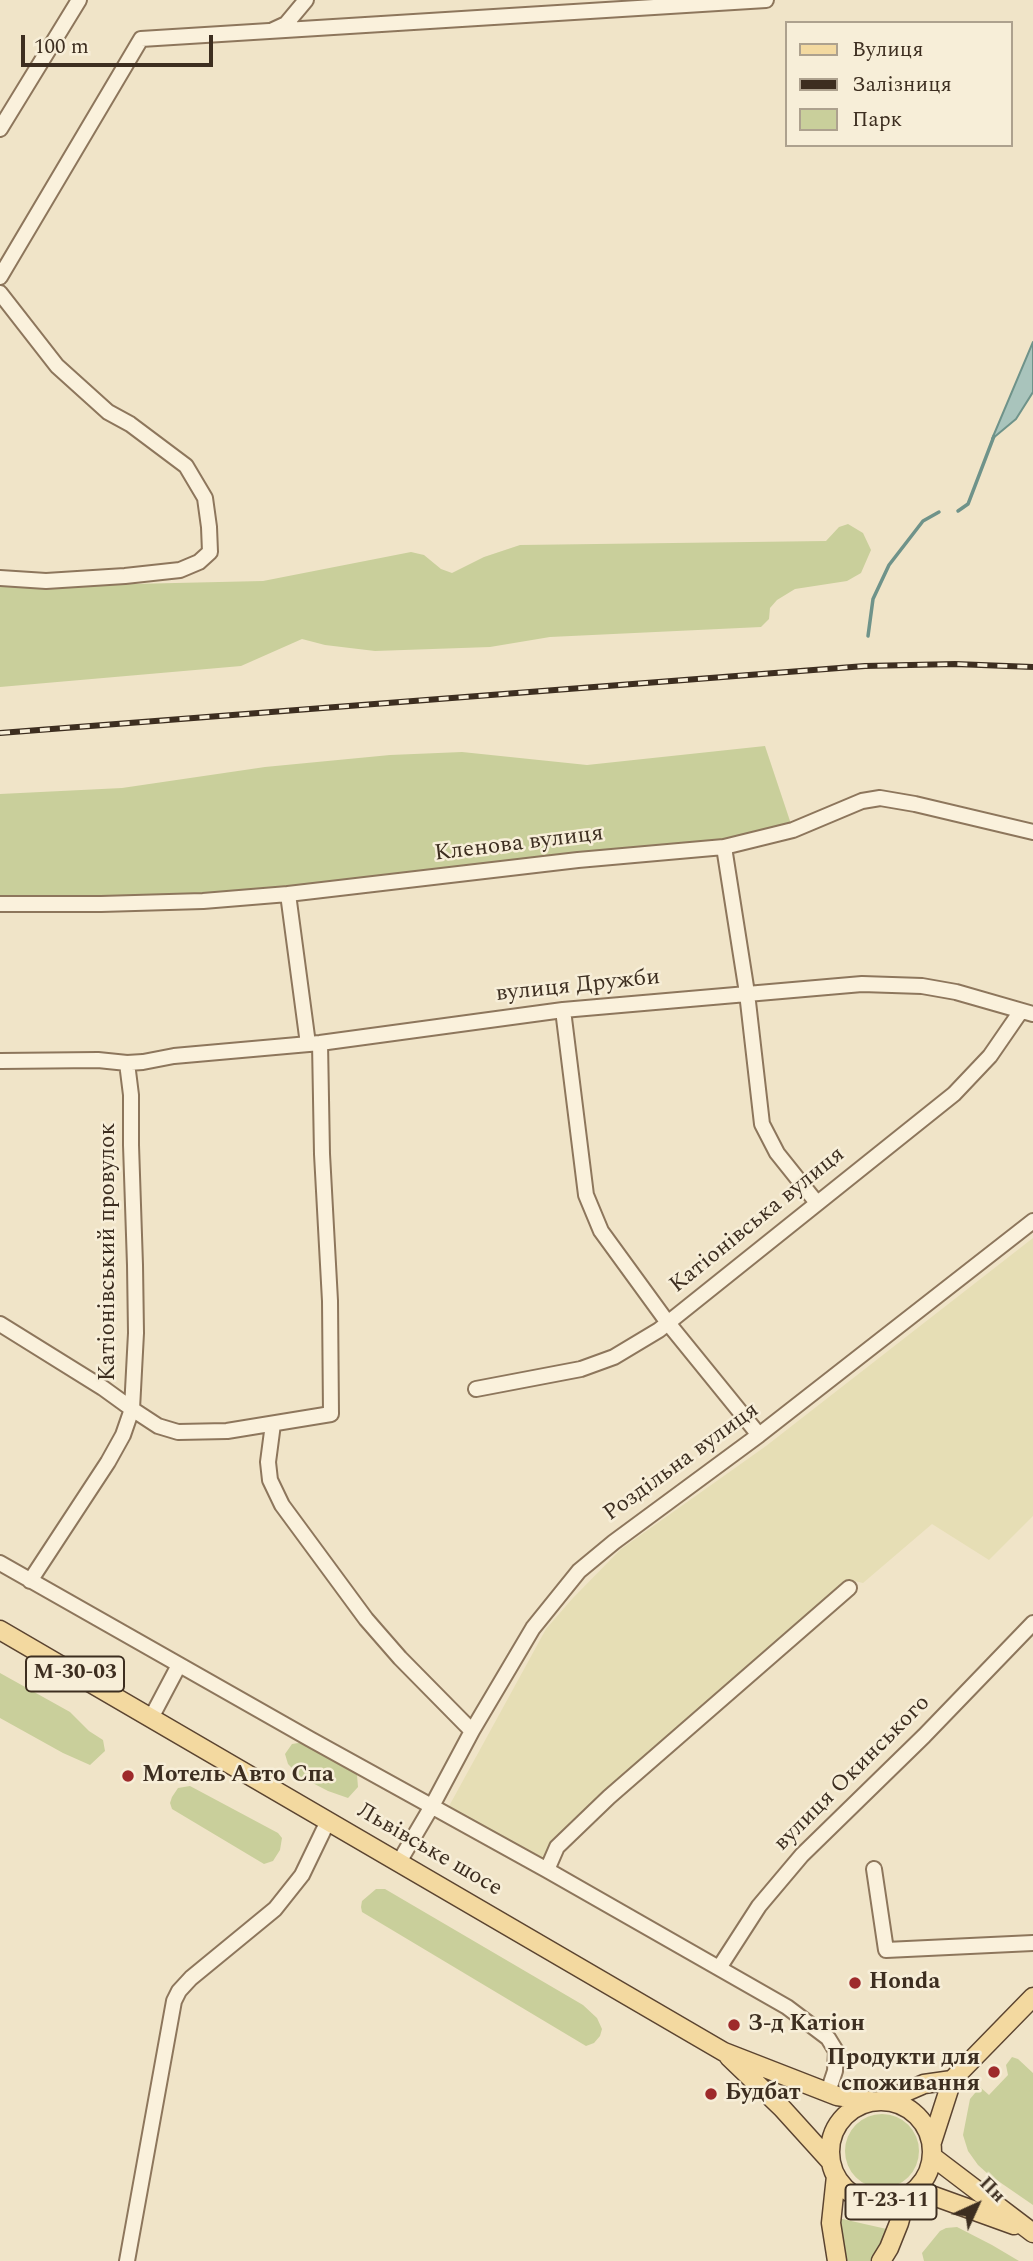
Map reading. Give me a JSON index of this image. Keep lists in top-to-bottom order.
{
  "streets": {
    "main road": ["М-30-03", "Львівське шосе", "Т-23-11"],
    "street": [
      "Кленова вулиця",
      "вулиця Дружби",
      "Катіонівська вулиця",
      "Катіонівський провулок",
      "Роздільна вулиця",
      "вулиця Окинського"
    ]
  },
  "crossings": [
    ["вулиця Дружби", "Катіонівська вулиця"],
    ["вулиця Дружби", "Катіонівський провулок"],
    ["Роздільна вулиця", "Львівське шосе"],
    ["Львівське шосе", "Т-23-11"]
  ],
  "places": [
    "Мотель Авто Спа",
    "Honda",
    "З-д Катіон",
    "Продукти для споживання",
    "Будбат"
  ],
  "legend": ["Вулиця", "Залізниця", "Парк"],
  "scale_bar": "100 m",
  "north": "top right"
}
